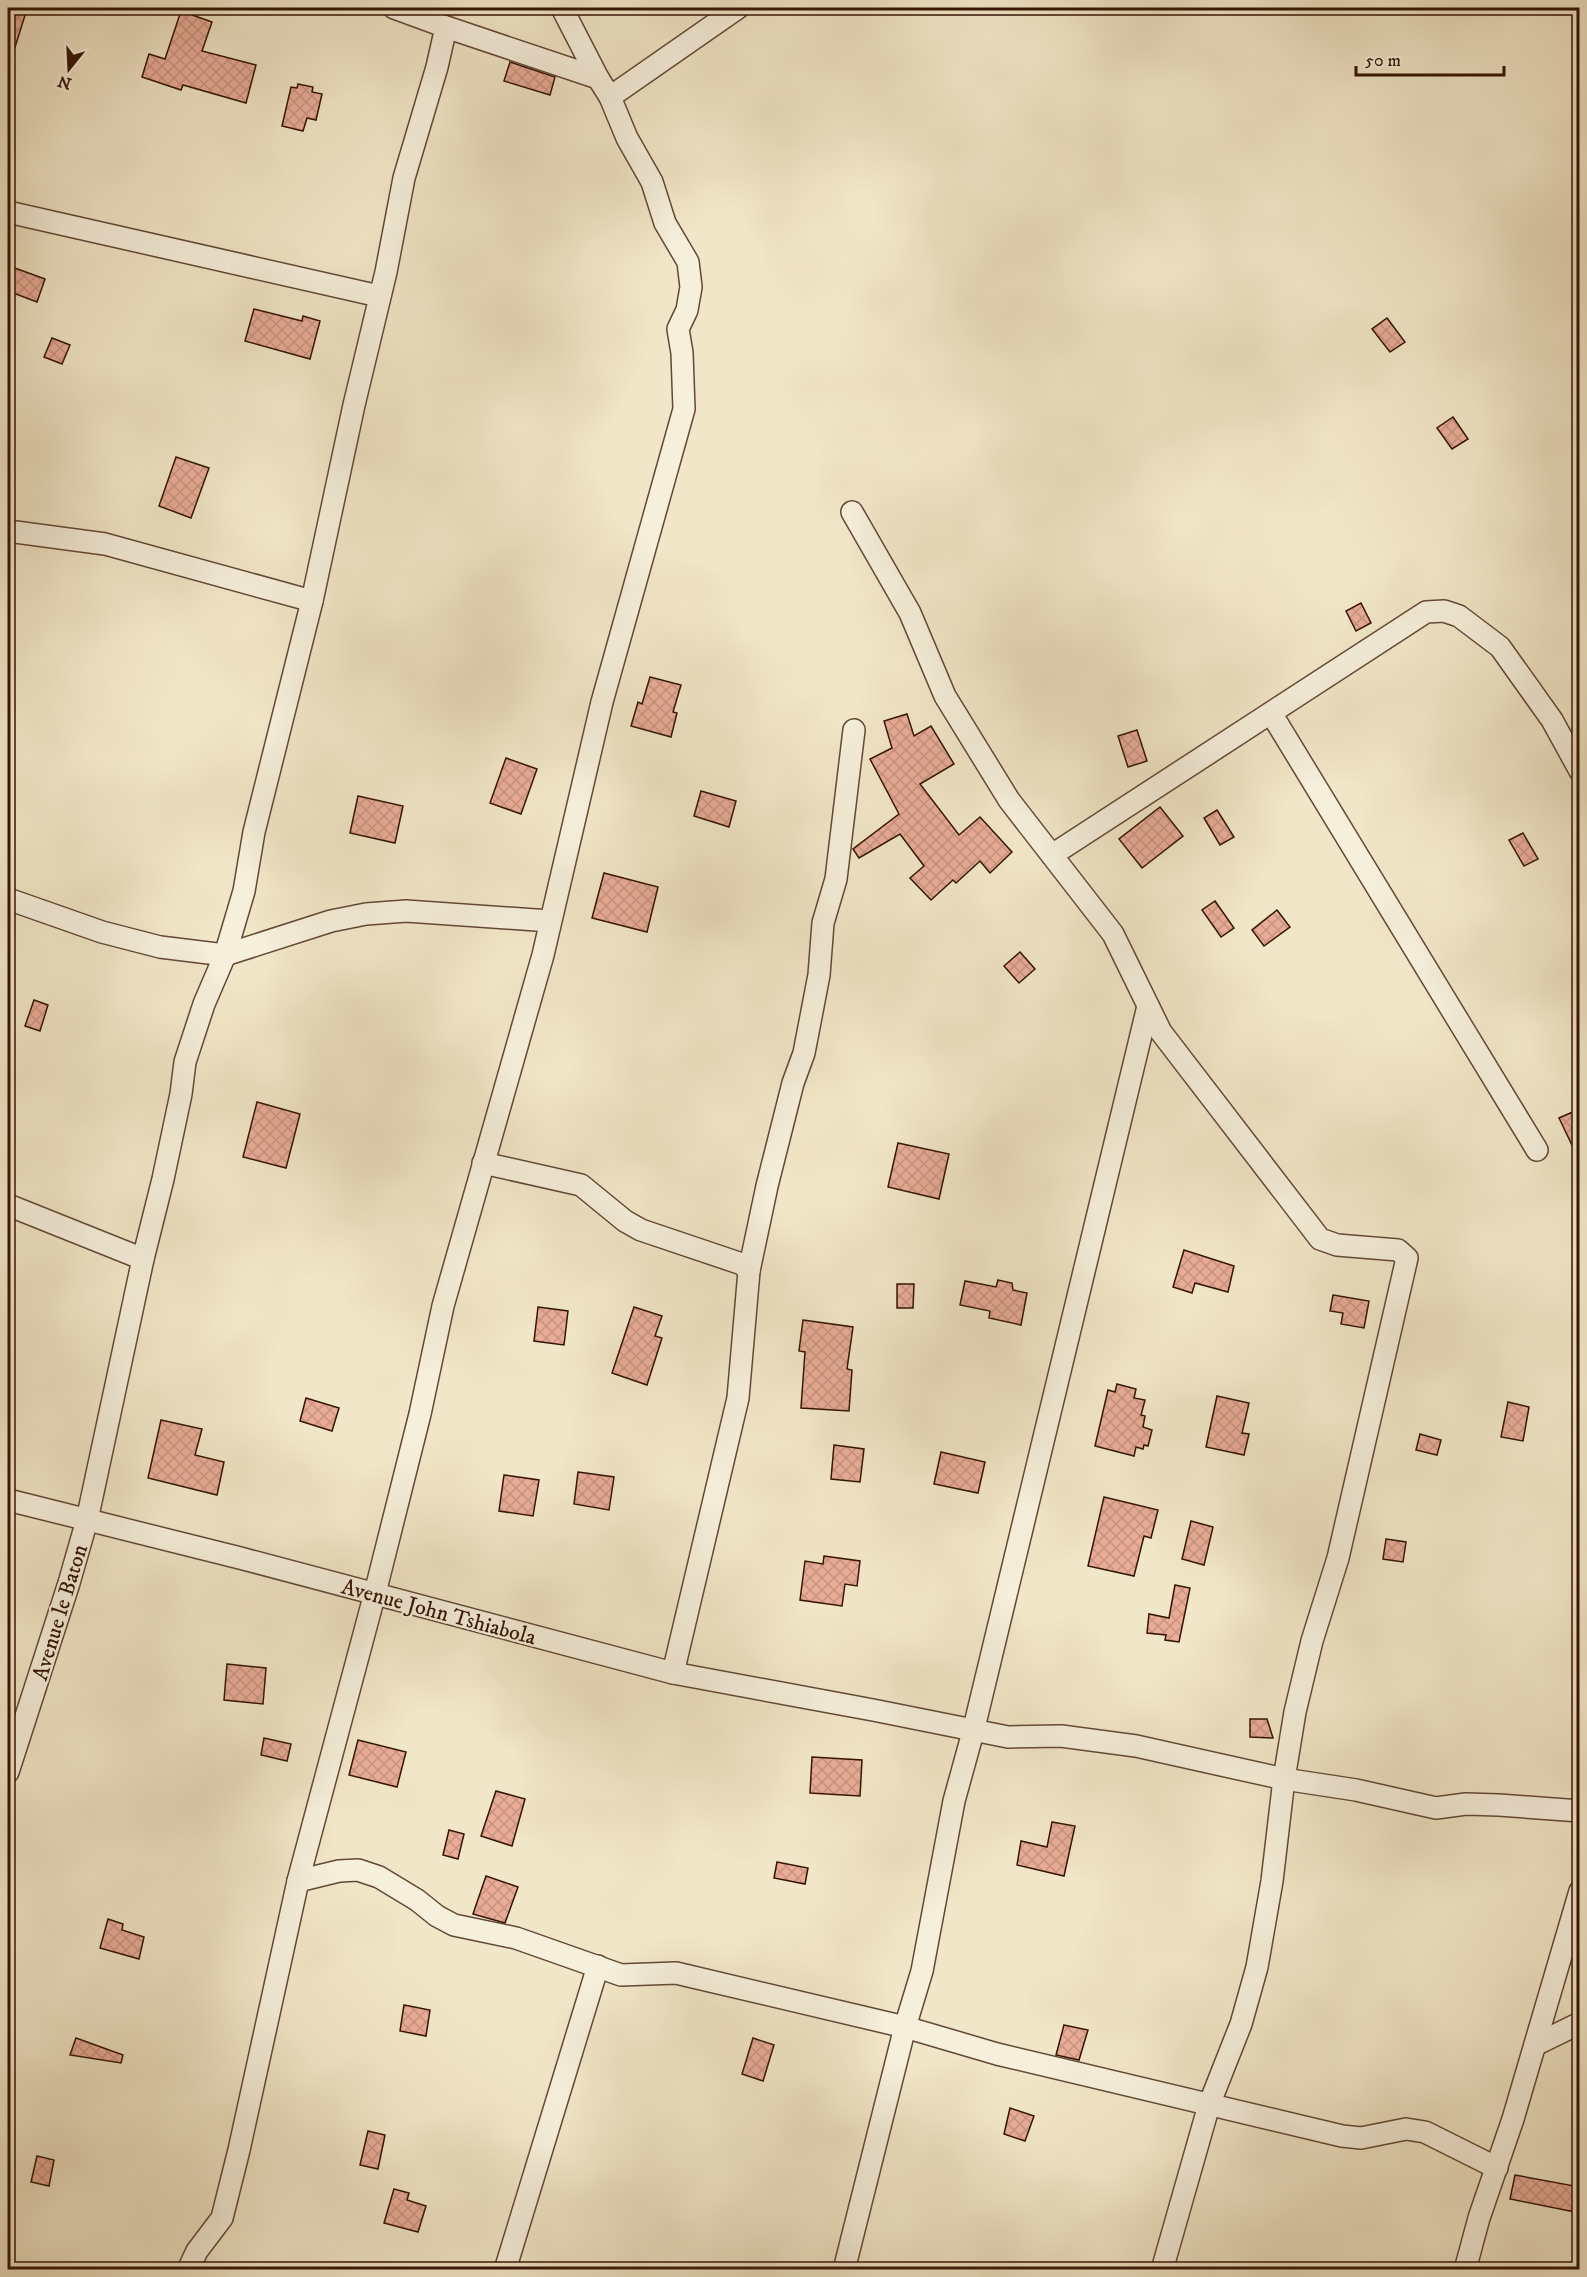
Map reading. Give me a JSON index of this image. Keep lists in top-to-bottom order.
{
  "streets": {
    "street": ["Avenue John Tshiabola", "Avenue le Baton"]
  },
  "crossings": [
    ["Avenue John Tshiabola", "Avenue le Baton"]
  ],
  "scale_bar": "50 m",
  "north": "bottom"
}
